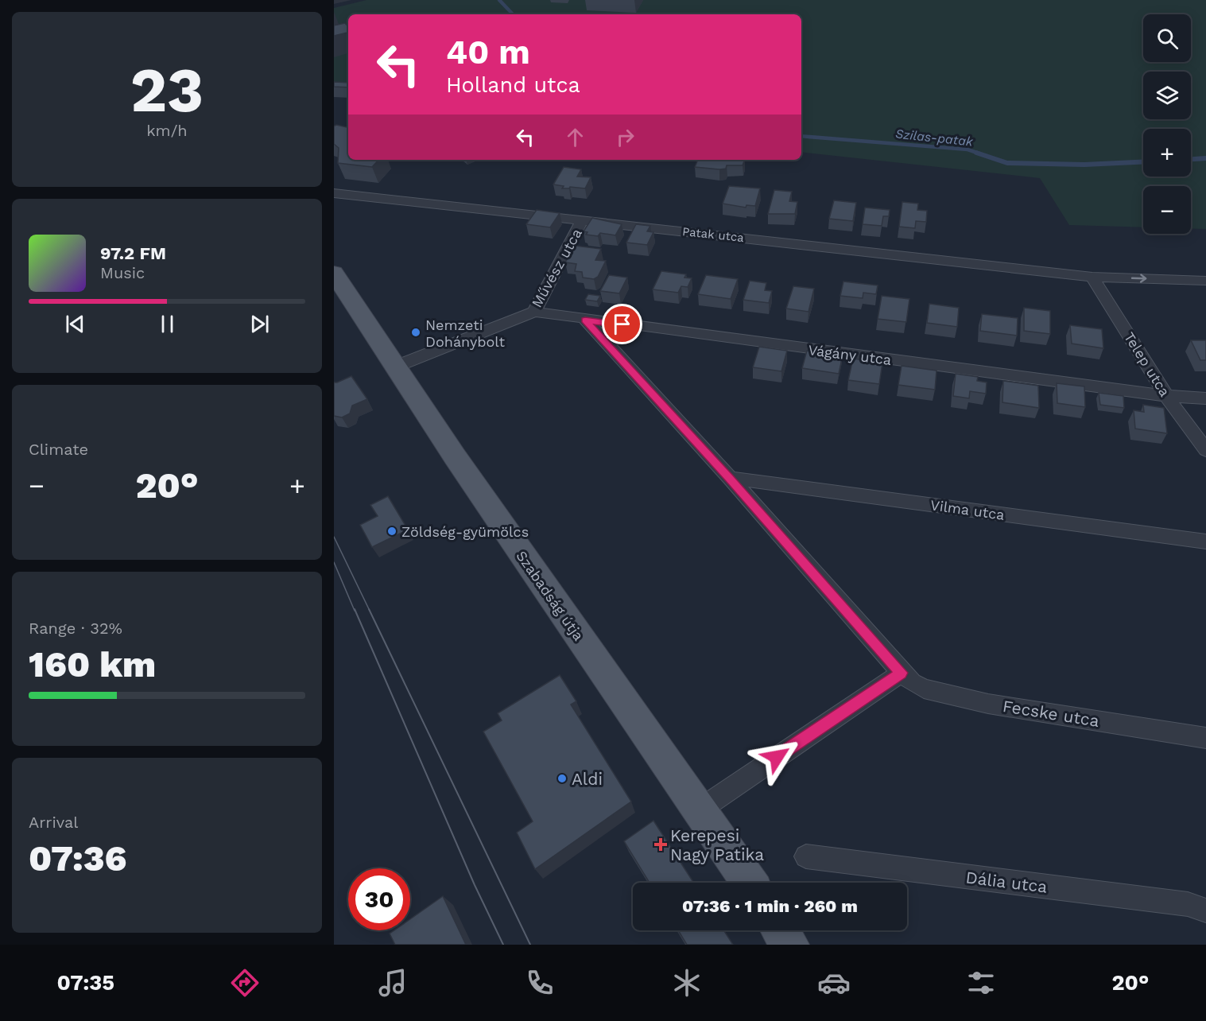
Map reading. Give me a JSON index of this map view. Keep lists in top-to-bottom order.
{
  "streets": {
    "main road": ["Szabadság útja"],
    "street": [
      "Patak utca",
      "Művész utca",
      "Vágány utca",
      "Telep utca",
      "Vilma utca",
      "Fecske utca",
      "Dália utca"
    ]
  },
  "crossings": [
    ["Patak utca", "Művész utca"],
    ["Patak utca", "Telep utca"],
    ["Művész utca", "Vágány utca"],
    ["Művész utca", "Szabadság útja"],
    ["Vágány utca", "Telep utca"],
    ["Vágány utca", "Fecske utca"],
    ["Vilma utca", "Fecske utca"]
  ],
  "water": ["Szilas-patak"],
  "places": {
    "other": ["Nemzeti Dohánybolt", "Zöldség-gyümölcs", "Aldi"],
    "health": ["Kerepesi Nagy Patika"]
  },
  "page": {
    "tile": [
      ["23", "km/h"],
      "Climate",
      ["Range · 32%", "160 km"],
      ["Arrival", "07:36"]
    ],
    "map_buttons": ["+", "−"],
    "turn": ["40 m", "Holland utca"],
    "song": ["97.2 FM", "Music"],
    "heat": ["−", "20°", "+"],
    "limit": "30",
    "trip": "07:36 · 1 min · 260 m",
    "tabs": ["07:35", "20°"]
  }
}
